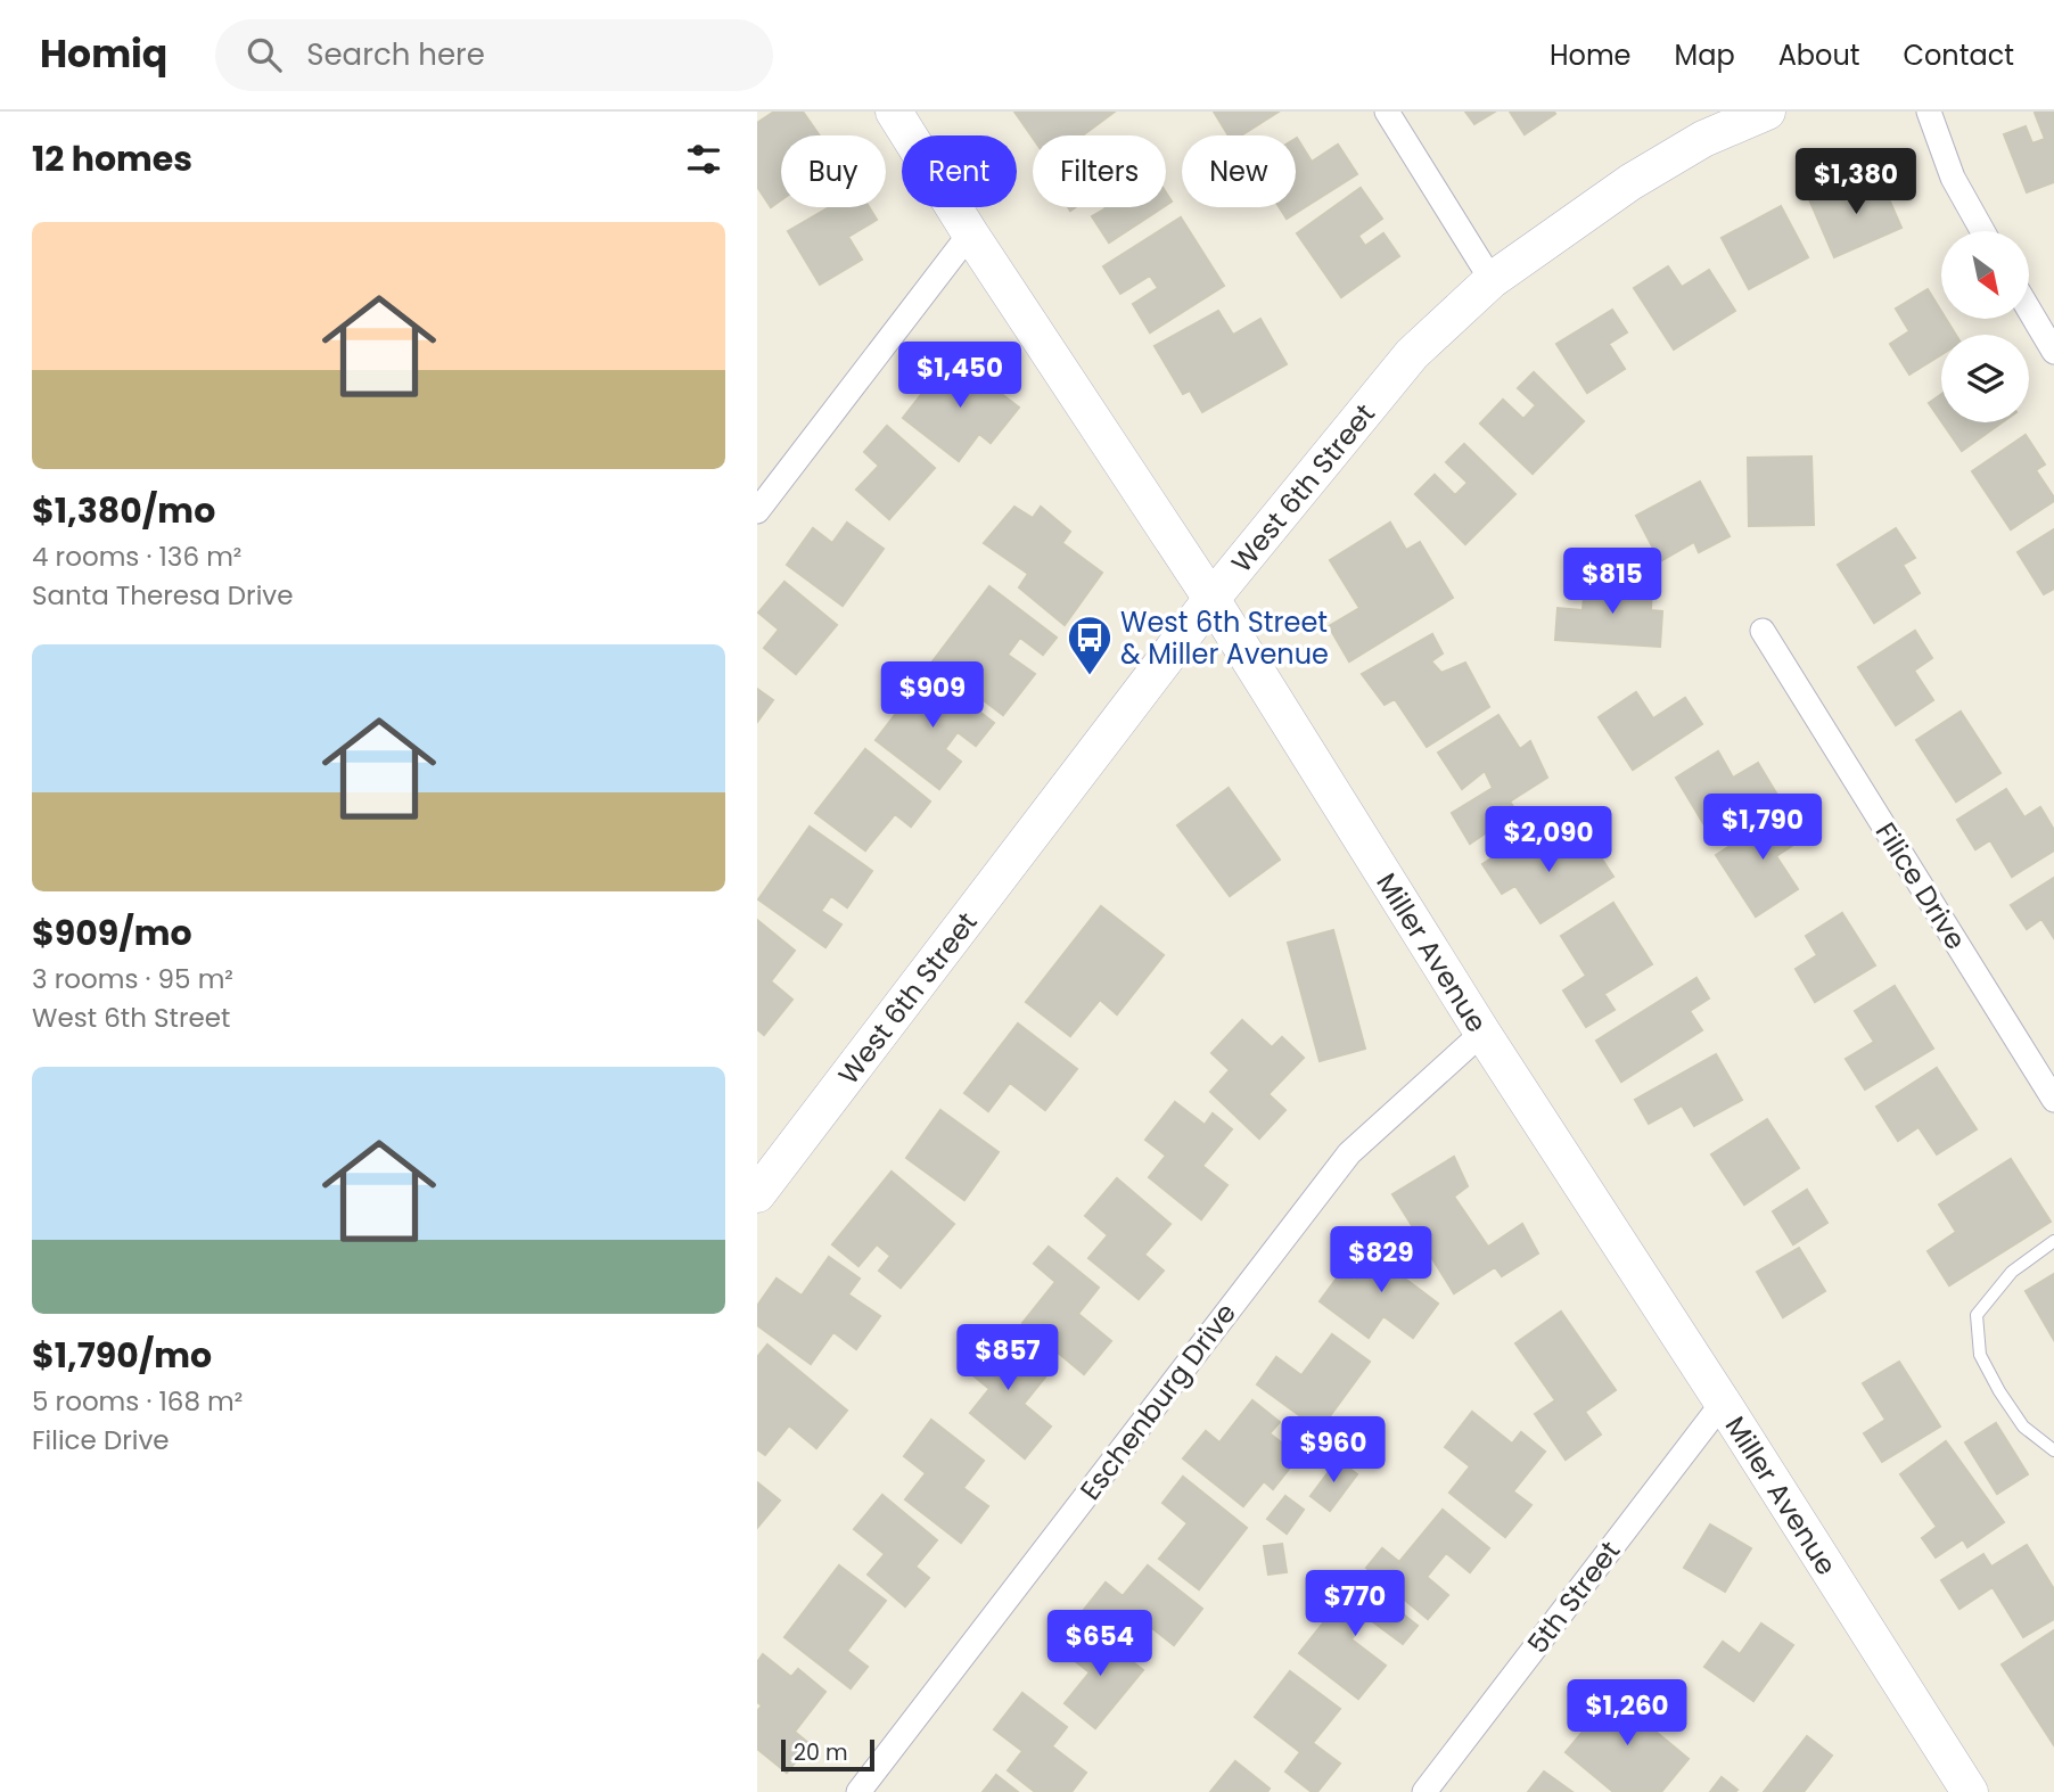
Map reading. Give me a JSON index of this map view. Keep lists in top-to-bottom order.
{
  "streets": {
    "street": [
      "West 6th Street",
      "Filice Drive",
      "Miller Avenue",
      "Eschenburg Drive",
      "5th Street"
    ]
  },
  "crossings": [
    ["West 6th Street", "Miller Avenue"],
    ["Miller Avenue", "Eschenburg Drive"],
    ["Miller Avenue", "5th Street"]
  ],
  "places": {
    "bus stop": ["West 6th Street & Miller Avenue"]
  },
  "scale_bar": "20 m",
  "north": "bottom right",
  "page": {
    "header": "Homiq",
    "search": "Search here",
    "nav": [
      "Home",
      "Map",
      "About",
      "Contact"
    ],
    "heading": "12 homes",
    "chip": [
      "Buy",
      "Rent",
      "Filters",
      "New"
    ],
    "price": [
      "$1,380",
      "$1,450",
      "$815",
      "$909",
      "$1,790",
      "$2,090",
      "$829",
      "$857",
      "$960",
      "$770",
      "$654",
      "$1,260"
    ],
    "list": [
      {
        "name": "$1,380/mo",
        "note": "4 rooms · 136 m² · Santa Theresa Drive"
      },
      {
        "name": "$909/mo",
        "note": "3 rooms · 95 m² · West 6th Street"
      },
      {
        "name": "$1,790/mo",
        "note": "5 rooms · 168 m² · Filice Drive"
      }
    ],
    "scale": "20 m"
  }
}
